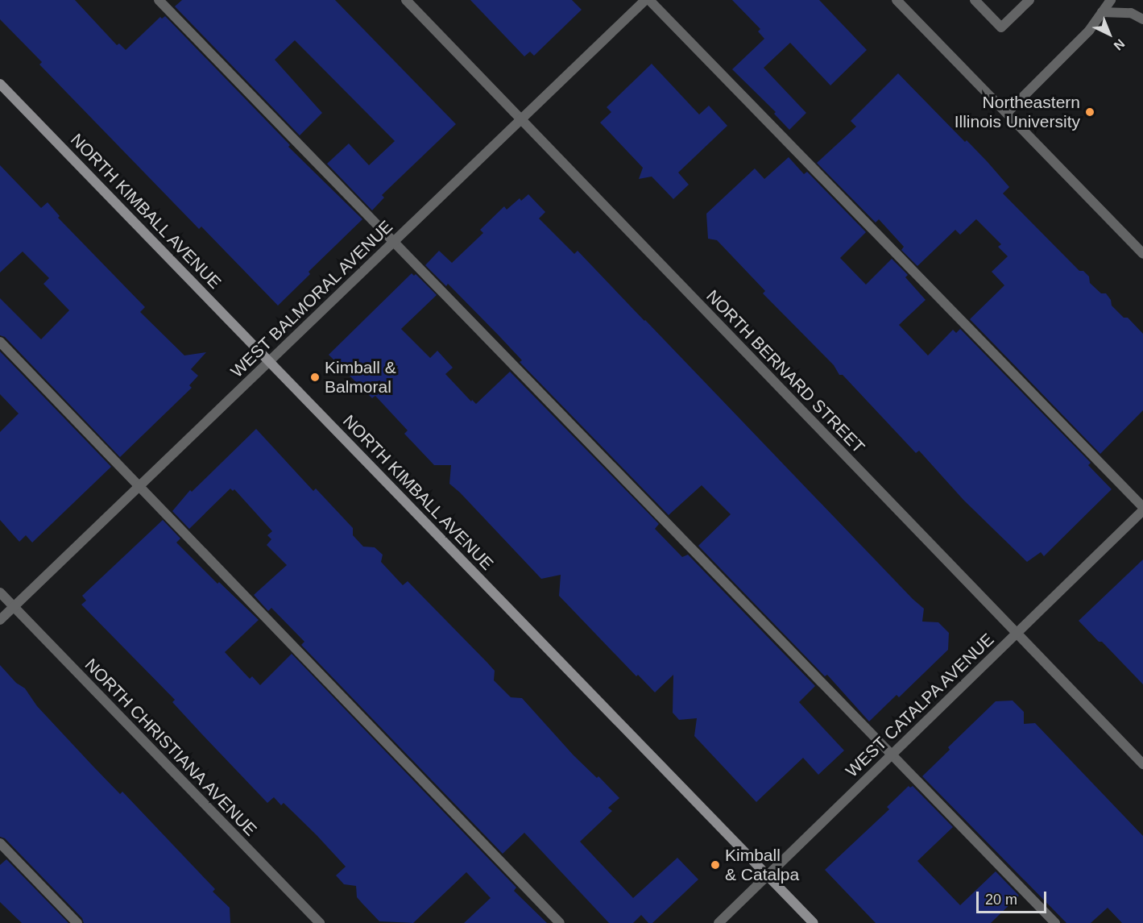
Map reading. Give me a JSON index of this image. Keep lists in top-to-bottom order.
{
  "streets": {
    "street": [
      "NORTH KIMBALL AVENUE",
      "WEST BALMORAL AVENUE",
      "NORTH BERNARD STREET",
      "WEST CATALPA AVENUE",
      "NORTH CHRISTIANA AVENUE"
    ]
  },
  "crossings": [
    ["NORTH KIMBALL AVENUE", "WEST BALMORAL AVENUE"],
    ["NORTH KIMBALL AVENUE", "WEST CATALPA AVENUE"],
    ["WEST BALMORAL AVENUE", "NORTH BERNARD STREET"],
    ["WEST BALMORAL AVENUE", "NORTH CHRISTIANA AVENUE"],
    ["NORTH BERNARD STREET", "WEST CATALPA AVENUE"]
  ],
  "places": ["Northeastern Illinois University", "Kimball & Balmoral", "Kimball & Catalpa"],
  "scale_bar": "20 m",
  "north": "bottom right"
}
